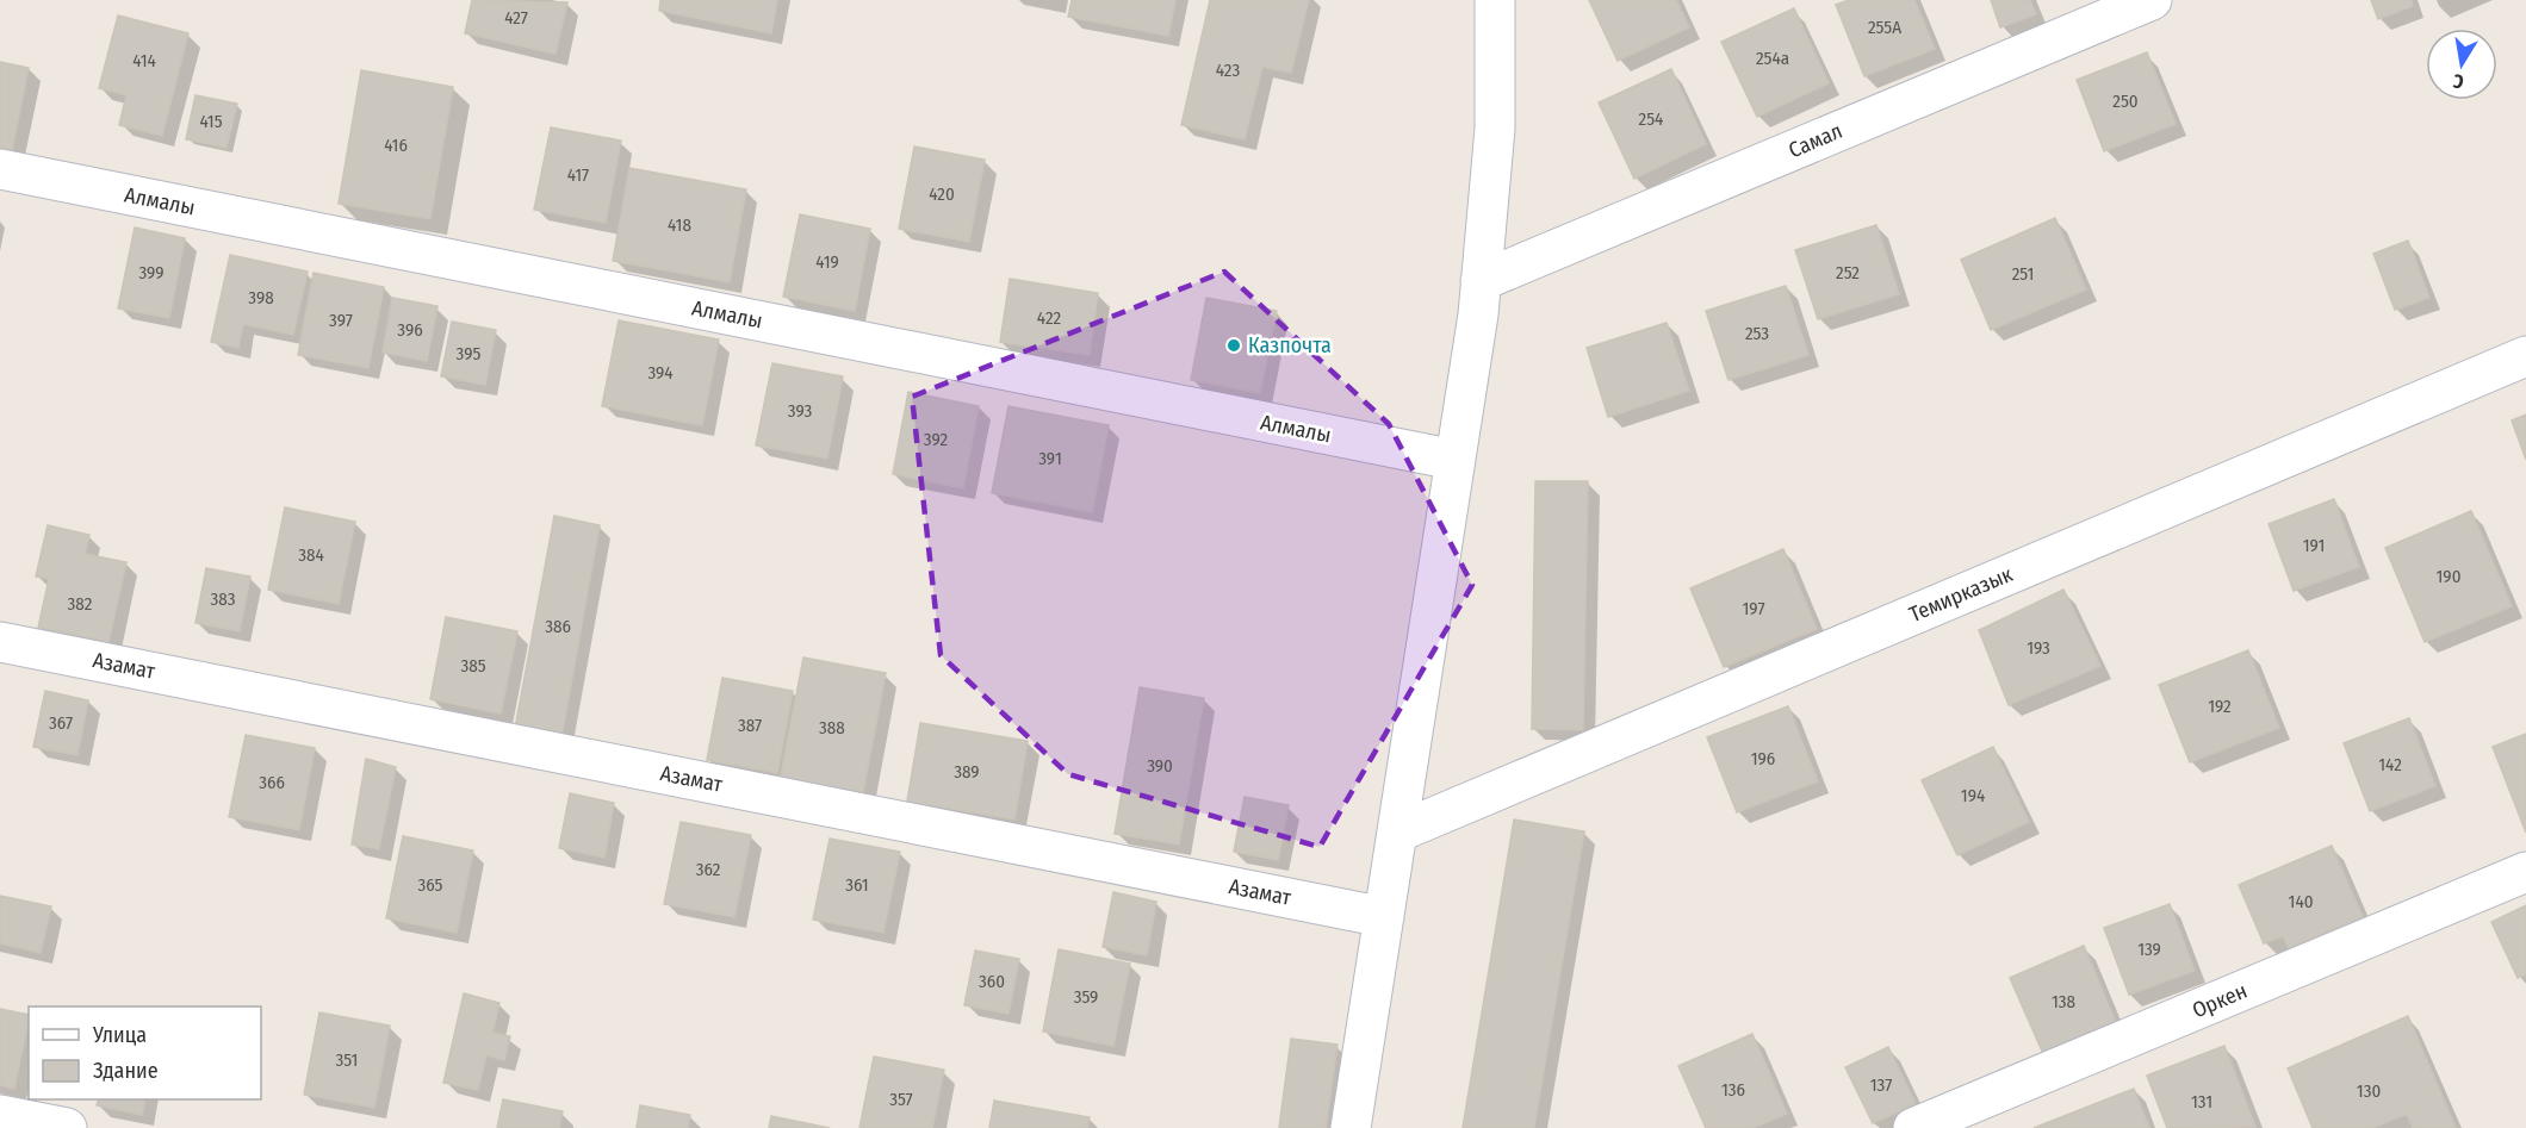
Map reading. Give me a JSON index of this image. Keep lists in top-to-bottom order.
{
  "streets": {
    "street": [
      "Самал",
      "Алмалы",
      "Темирказык",
      "Азамат",
      "Оркен"
    ]
  },
  "places": ["Казпочта"],
  "house_numbers": [
    "427",
    "255А",
    "254а",
    "414",
    "423",
    "250",
    "254",
    "415",
    "416",
    "417",
    "420",
    "418",
    "419",
    "399",
    "252",
    "251",
    "398",
    "422",
    "397",
    "396",
    "253",
    "395",
    "394",
    "393",
    "392",
    "391",
    "191",
    "384",
    "190",
    "383",
    "382",
    "197",
    "386",
    "193",
    "385",
    "192",
    "367",
    "387",
    "388",
    "196",
    "142",
    "390",
    "389",
    "366",
    "194",
    "362",
    "365",
    "361",
    "140",
    "139",
    "360",
    "359",
    "138",
    "351",
    "137",
    "136",
    "130",
    "357",
    "131"
  ],
  "legend": ["Улица", "Здание"],
  "north": "bottom"
}
